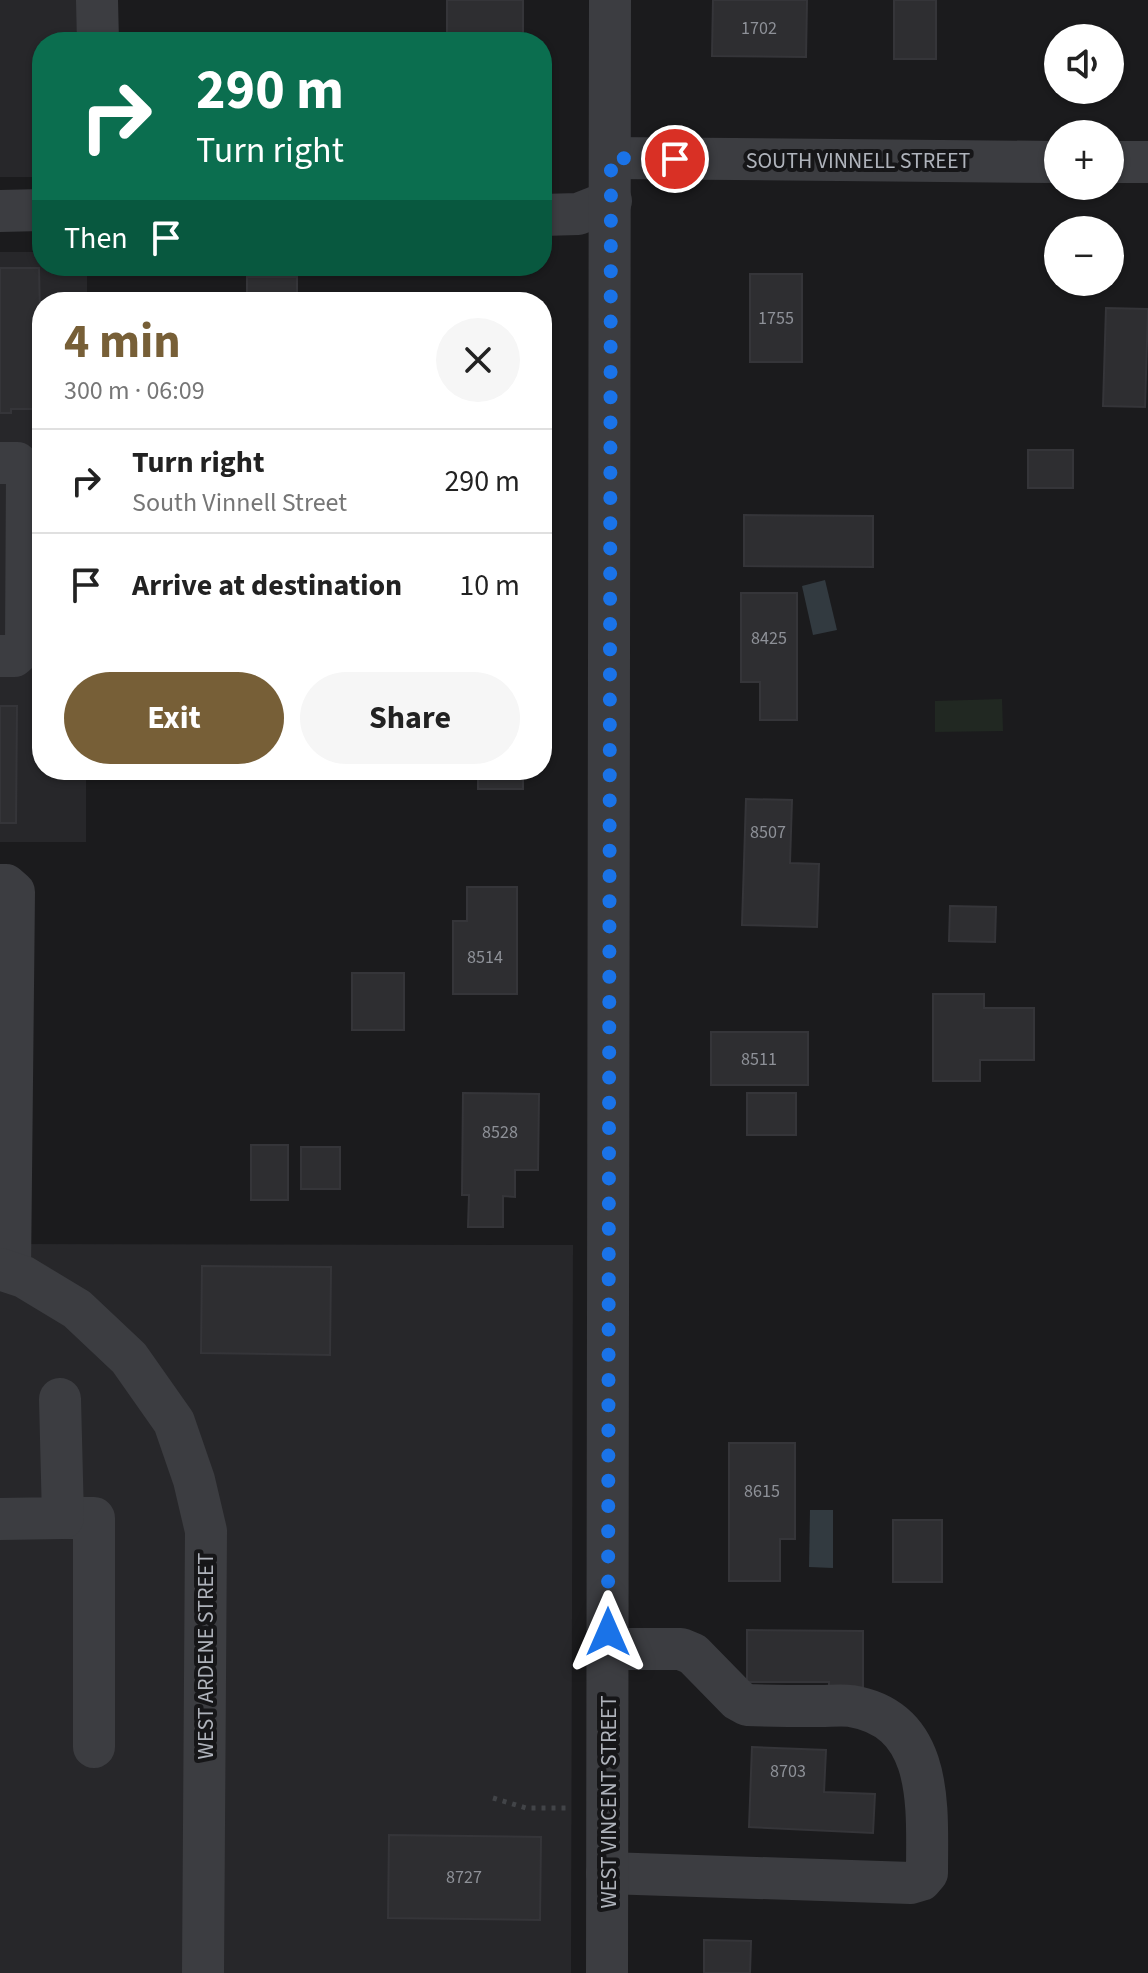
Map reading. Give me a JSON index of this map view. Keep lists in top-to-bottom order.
{
  "streets": {
    "street": ["SOUTH VINNELL STREET", "WEST ARDENE STREET", "WEST VINCENT STREET"]
  },
  "crossings": [
    ["SOUTH VINNELL STREET", "WEST VINCENT STREET"]
  ],
  "house_numbers": [
    "1702",
    "1755",
    "8425",
    "8507",
    "8514",
    "8511",
    "8528",
    "8615",
    "8703",
    "8727"
  ],
  "page": {
    "map_buttons": ["+", "−"],
    "turn": ["290 m", "Turn right"],
    "then": "Then",
    "heading": ["4 min", "300 m · 06:09"],
    "list": [
      {
        "name": "Turn right",
        "note": "South Vinnell Street",
        "value": "290 m"
      },
      {
        "name": "Arrive at destination",
        "value": "10 m"
      }
    ],
    "buttons": ["Exit", "Share"]
  }
}
